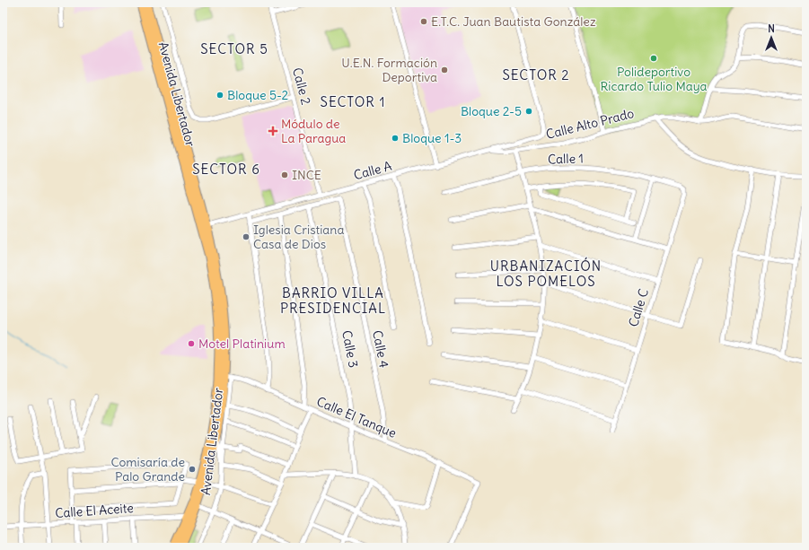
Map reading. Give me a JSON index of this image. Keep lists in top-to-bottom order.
{
  "streets": {
    "main road": ["Avenida Libertador"],
    "street": [
      "Calle 2",
      "Calle Alto Prado",
      "Calle 1",
      "Calle A",
      "Calle C",
      "Calle 3",
      "Calle 4",
      "Calle El Tanque",
      "Calle El Aceite"
    ]
  },
  "crossings": [
    ["Calle 2", "Calle A"],
    ["Calle 2", "Calle 4"],
    ["Avenida Libertador", "Calle A"],
    ["Avenida Libertador", "Calle El Tanque"],
    ["Avenida Libertador", "Calle El Aceite"],
    ["Calle Alto Prado", "Calle A"],
    ["Calle 1", "Calle C"],
    ["Calle 3", "Calle El Tanque"],
    ["Calle 4", "Calle El Tanque"]
  ],
  "districts": [
    "SECTOR 5",
    "SECTOR 2",
    "SECTOR 1",
    "SECTOR 6",
    "URBANIZACIÓN LOS POMELOS",
    "BARRIO VILLA PRESIDENCIAL"
  ],
  "places": {
    "other": [
      "E.T.C. Juan Bautista González",
      "Polideportivo Ricardo Tulio Maya",
      "U.E.N. Formación Deportiva",
      "Bloque 5-2",
      "Bloque 2-5",
      "Bloque 1-3",
      "INCE",
      "Iglesia Cristiana Casa de Dios",
      "Motel Platinium",
      "Comisaría de Palo Grande"
    ],
    "health": ["Módulo de La Paragua"]
  },
  "north": "top"
}
